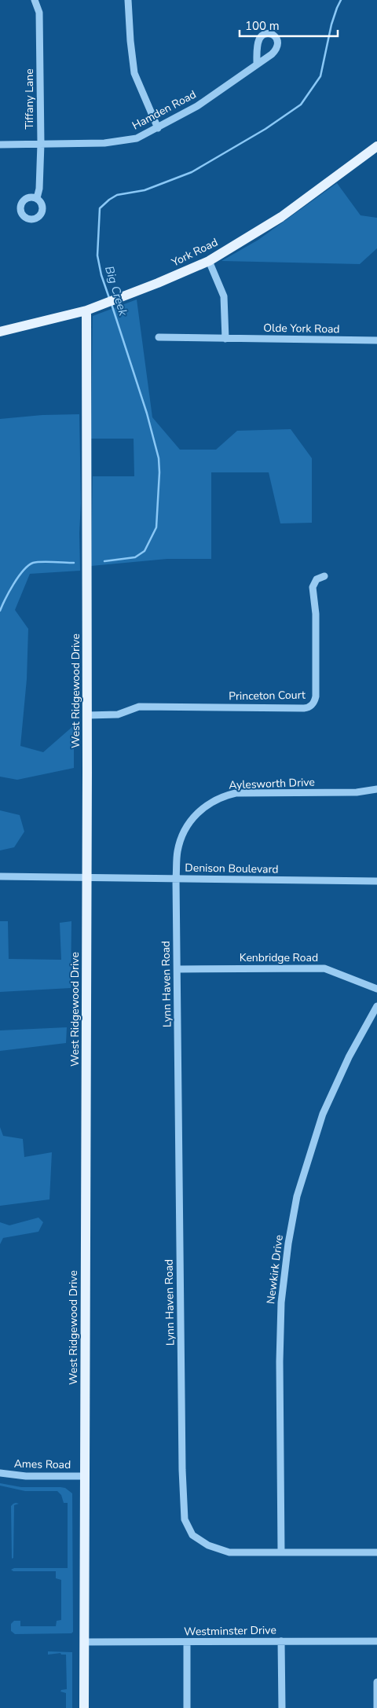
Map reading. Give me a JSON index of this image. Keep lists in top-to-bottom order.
{
  "streets": {
    "main road": ["York Road", "West Ridgewood Drive"],
    "street": [
      "Tiffany Lane",
      "Hamden Road",
      "Olde York Road",
      "Princeton Court",
      "Aylesworth Drive",
      "Denison Boulevard",
      "Kenbridge Road",
      "Lynn Haven Road",
      "Newkirk Drive",
      "Ames Road",
      "Westminster Drive"
    ]
  },
  "crossings": [
    ["Tiffany Lane", "Hamden Road"],
    ["York Road", "West Ridgewood Drive"],
    ["West Ridgewood Drive", "Princeton Court"],
    ["West Ridgewood Drive", "Denison Boulevard"],
    ["West Ridgewood Drive", "Ames Road"],
    ["West Ridgewood Drive", "Westminster Drive"],
    ["Aylesworth Drive", "Denison Boulevard"],
    ["Aylesworth Drive", "Lynn Haven Road"],
    ["Denison Boulevard", "Lynn Haven Road"],
    ["Kenbridge Road", "Lynn Haven Road"],
    ["Lynn Haven Road", "Newkirk Drive"]
  ],
  "water": ["Big Creek"],
  "scale_bar": "100 m"
}
